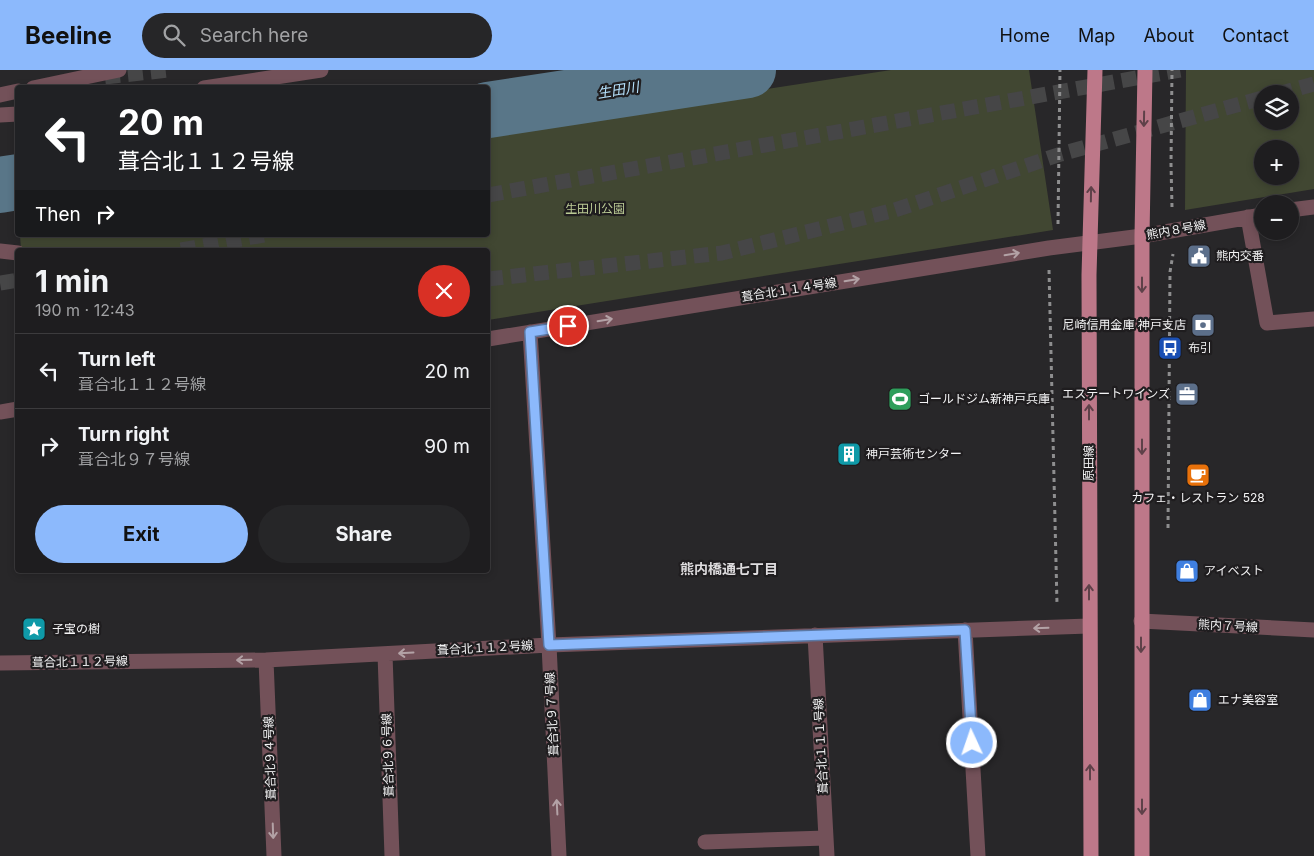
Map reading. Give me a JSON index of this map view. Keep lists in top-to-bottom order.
{
  "streets": {
    "main road": ["原田線"],
    "street": [
      "熊内８号線",
      "葺合北１１４号線",
      "熊内７号線",
      "葺合北１１２号線",
      "葺合北９７号線",
      "葺合北１１１号線",
      "葺合北９６号線",
      "葺合北９４号線"
    ]
  },
  "crossings": [
    ["熊内８号線", "葺合北１１４号線"],
    ["熊内８号線", "原田線"],
    ["葺合北１１４号線", "原田線"],
    ["葺合北１１４号線", "葺合北９７号線"],
    ["原田線", "葺合北１１２号線"],
    ["葺合北１１２号線", "葺合北９７号線"],
    ["葺合北１１２号線", "葺合北１１１号線"],
    ["葺合北１１２号線", "葺合北９６号線"],
    ["葺合北１１２号線", "葺合北９４号線"]
  ],
  "one_way": [
    "葺合北１１４号線",
    "葺合北１１２号線",
    "葺合北９７号線",
    "葺合北９４号線"
  ],
  "districts": ["熊内橋通七丁目"],
  "water": ["生田川"],
  "parks": ["生田川公園"],
  "places": {
    "public building": ["熊内交番"],
    "bank": ["尼崎信用金庫 神戸支店"],
    "bus stop": ["布引"],
    "office": ["エステートワインズ"],
    "sports": ["ゴールドジム新神戸兵庫"],
    "building": ["神戸芸術センター"],
    "cafe": ["カフェ・レストラン 528"],
    "shop": ["アイベスト", "エナ美容室"],
    "place": ["子宝の樹"]
  },
  "page": {
    "header": "Beeline",
    "search": "Search here",
    "nav": [
      "Home",
      "Map",
      "About",
      "Contact"
    ],
    "map_buttons": ["+", "−"],
    "turn": ["20 m", "葺合北１１２号線"],
    "then": "Then",
    "heading": ["1 min", "190 m · 12:43"],
    "list": [
      {
        "name": "Turn left",
        "note": "葺合北１１２号線",
        "value": "20 m"
      },
      {
        "name": "Turn right",
        "note": "葺合北９７号線",
        "value": "90 m"
      }
    ],
    "buttons": ["Exit", "Share"]
  }
}
